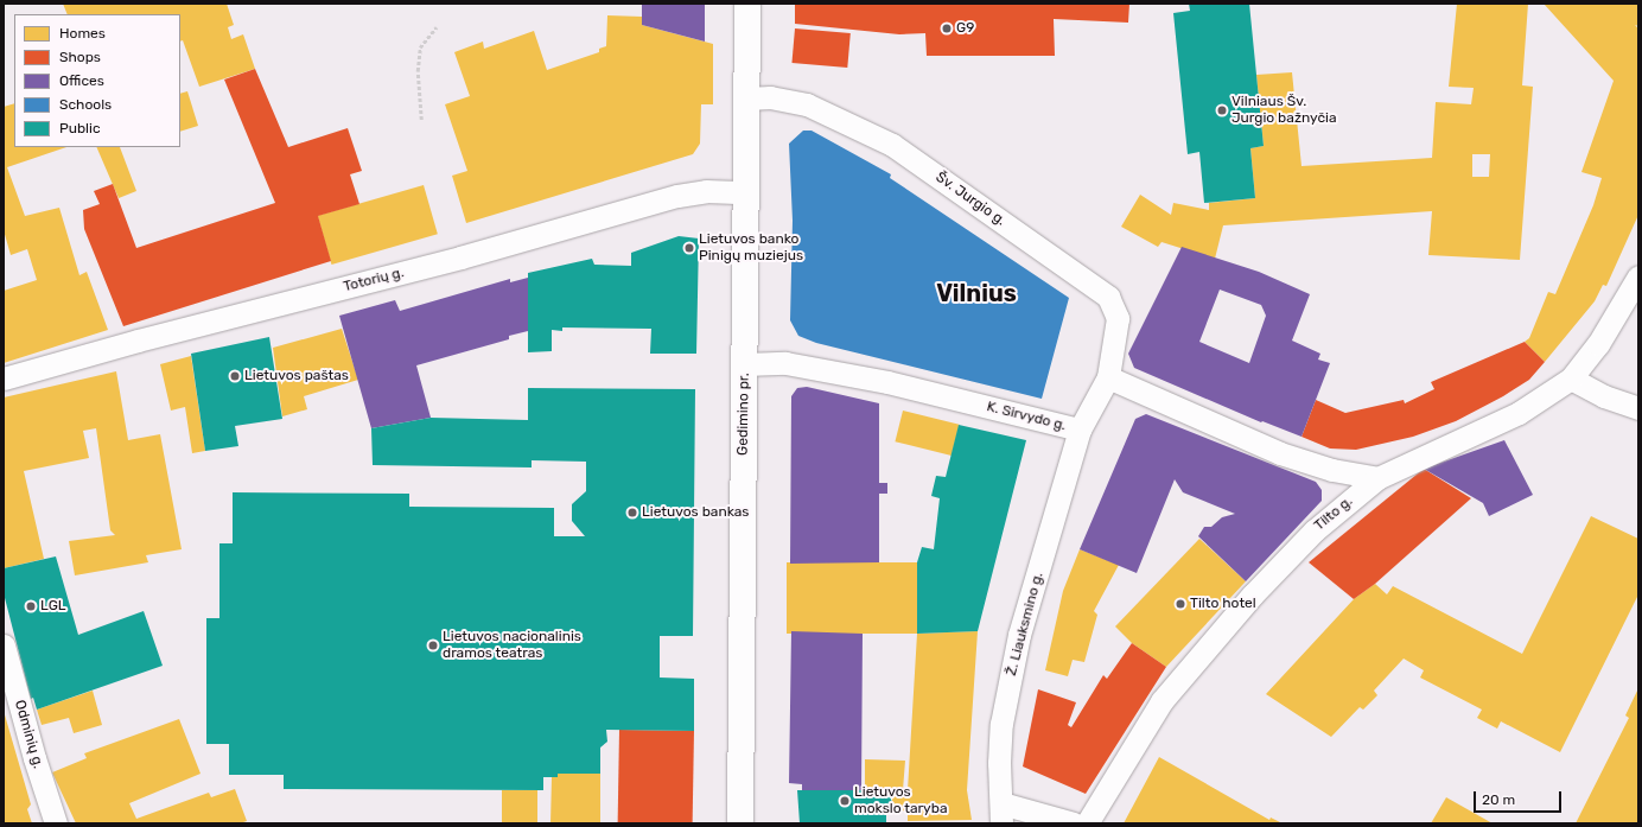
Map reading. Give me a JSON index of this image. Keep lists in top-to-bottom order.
{
  "streets": {
    "main road": ["Gedimino pr."],
    "street": [
      "Šv. Jurgio g.",
      "Totorių g.",
      "K. Sirvydo g.",
      "Tilto g.",
      "Ž. Liauksmino g.",
      "Odminių g."
    ]
  },
  "crossings": [
    ["Šv. Jurgio g.", "Gedimino pr."],
    ["Šv. Jurgio g.", "K. Sirvydo g."],
    ["Totorių g.", "Gedimino pr."],
    ["Gedimino pr.", "K. Sirvydo g."],
    ["K. Sirvydo g.", "Ž. Liauksmino g."]
  ],
  "districts": ["Vilnius"],
  "places": [
    "G9",
    "Vilniaus Šv. Jurgio bažnyčia",
    "Lietuvos banko Pinigų muziejus",
    "Lietuvos paštas",
    "Lietuvos bankas",
    "Tilto hotel",
    "LGL",
    "Lietuvos nacionalinis dramos teatras",
    "Lietuvos mokslo taryba"
  ],
  "legend": [
    "Homes",
    "Shops",
    "Offices",
    "Schools",
    "Public"
  ],
  "scale_bar": "20 m"
}
